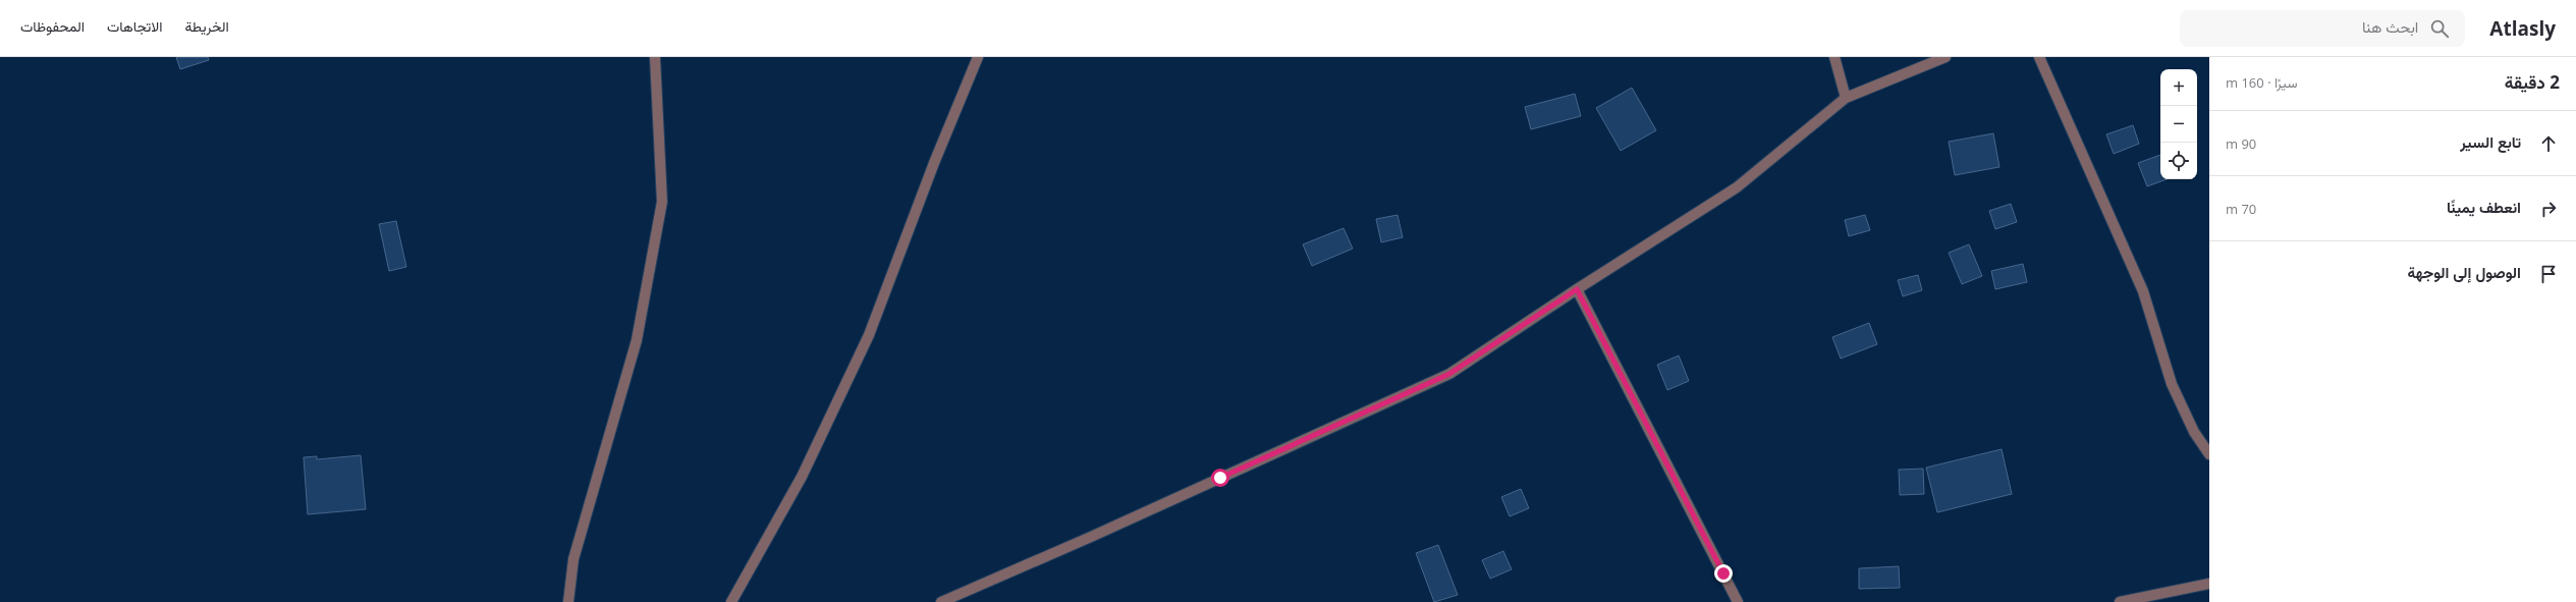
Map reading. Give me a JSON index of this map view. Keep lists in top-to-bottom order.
{
  "page": {
    "header": "Atlasly",
    "search": "ابحث هنا",
    "nav": ["الخريطة", "الاتجاهات", "المحفوظات"],
    "heading": ["2 دقيقة", "سيرًا · 160 m"],
    "map_buttons": ["+", "−"],
    "list": [
      ["تابع السير", "90 m"],
      ["انعطف يمينًا", "70 m"],
      "الوصول إلى الوجهة"
    ]
  }
}
